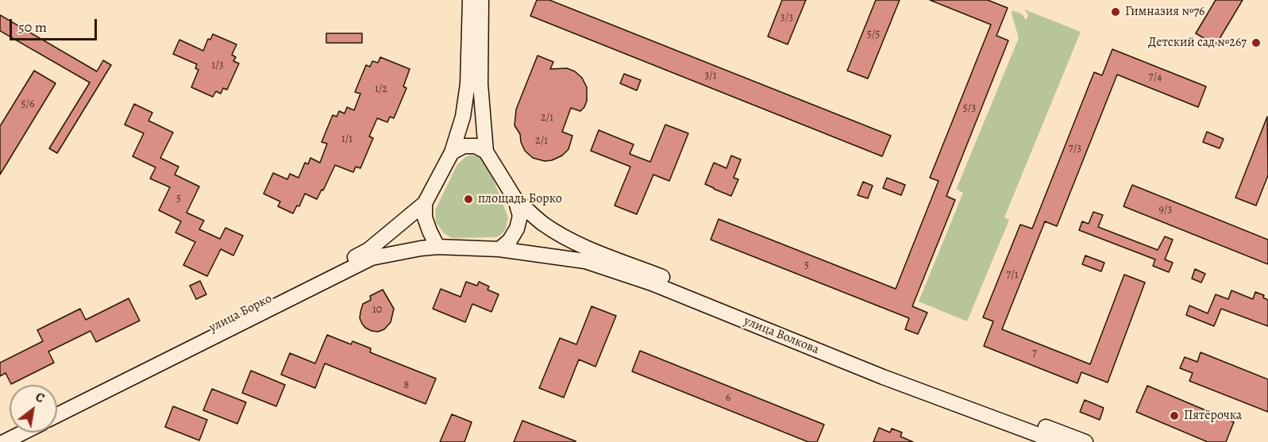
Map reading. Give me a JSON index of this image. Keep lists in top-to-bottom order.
{
  "streets": {
    "main road": ["улица Борко", "улица Волкова"]
  },
  "crossings": [
    ["улица Борко", "улица Волкова"]
  ],
  "places": [
    "Гимназия №76",
    "Детский сад №267",
    "площадь Борко",
    "Пятёрочка"
  ],
  "house_numbers": [
    "3/3",
    "5/5",
    "1/3",
    "3/1",
    "7/4",
    "1/2",
    "5/6",
    "5/3",
    "2/1",
    "1/1",
    "2/1",
    "7/3",
    "5",
    "9/3",
    "5",
    "7/1",
    "10",
    "7",
    "8",
    "6"
  ],
  "scale_bar": "50 m",
  "north": "top right"
}
